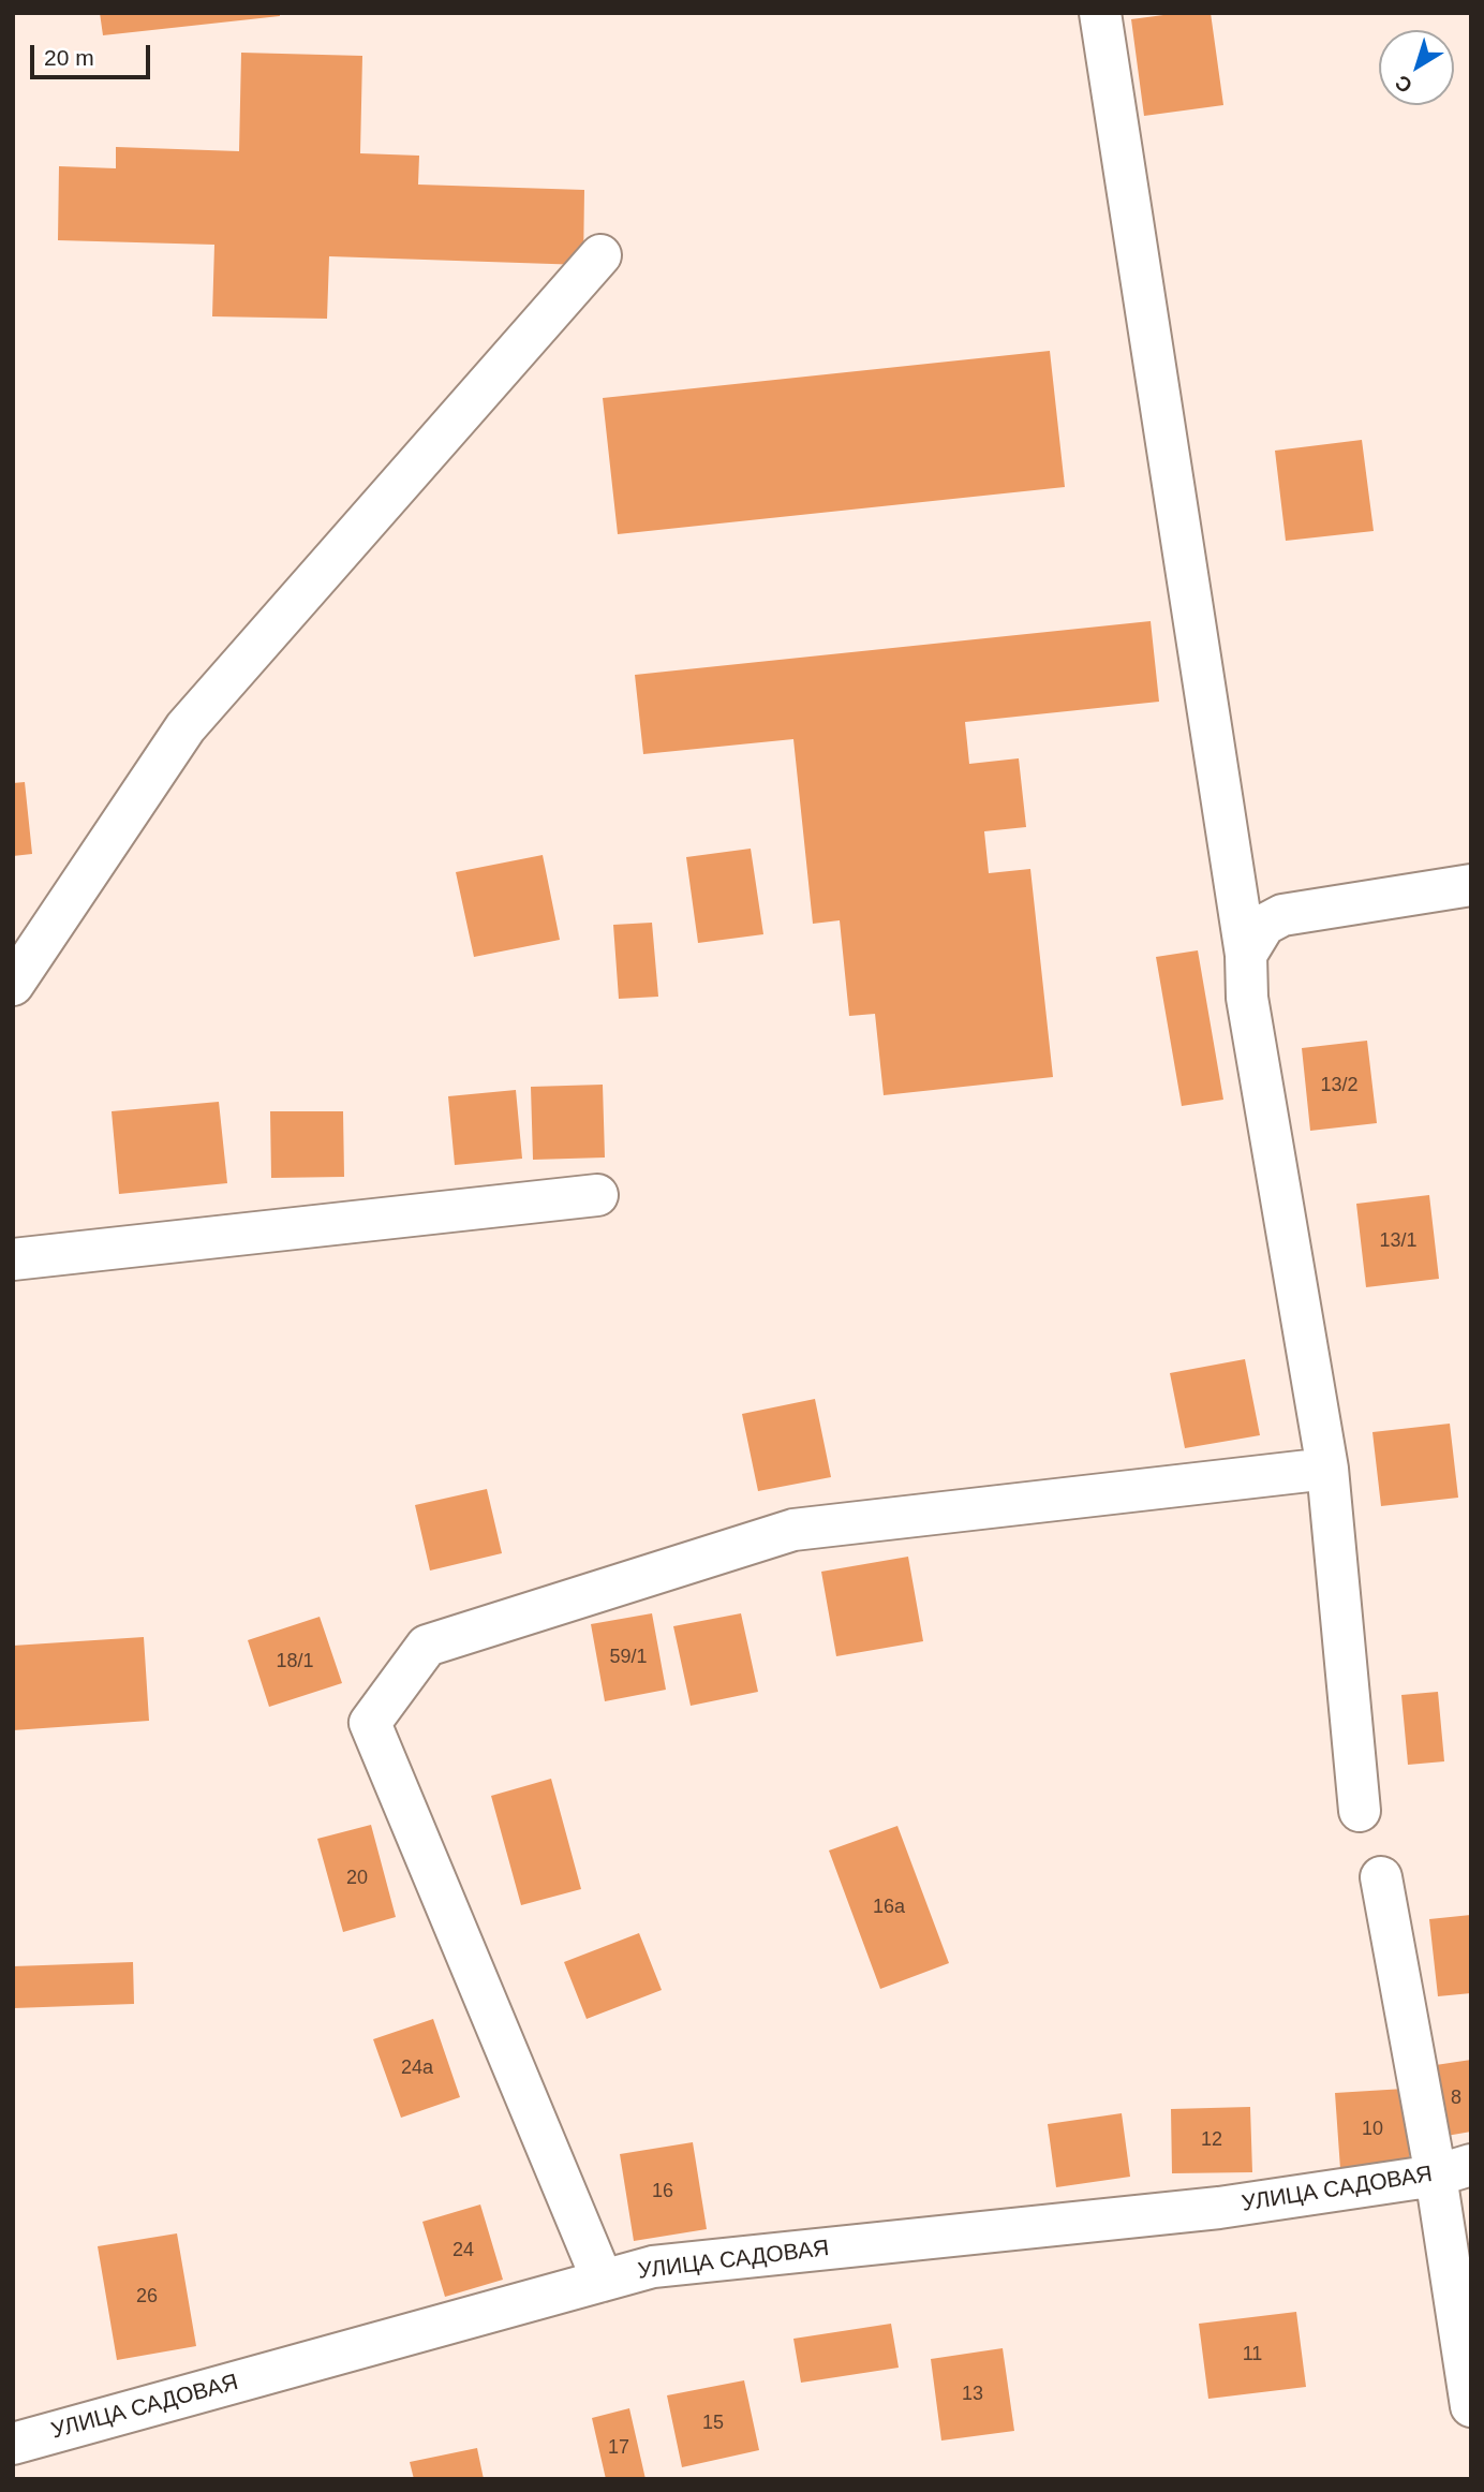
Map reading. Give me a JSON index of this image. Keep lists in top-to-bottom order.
{
  "streets": {
    "street": ["УЛИЦА САДОВАЯ"]
  },
  "house_numbers": [
    "13/2",
    "13/1",
    "59/1",
    "18/1",
    "20",
    "16а",
    "24а",
    "8",
    "10",
    "12",
    "16",
    "24",
    "26",
    "11",
    "13",
    "15",
    "17"
  ],
  "scale_bar": "20 m",
  "north": "bottom left"
}
